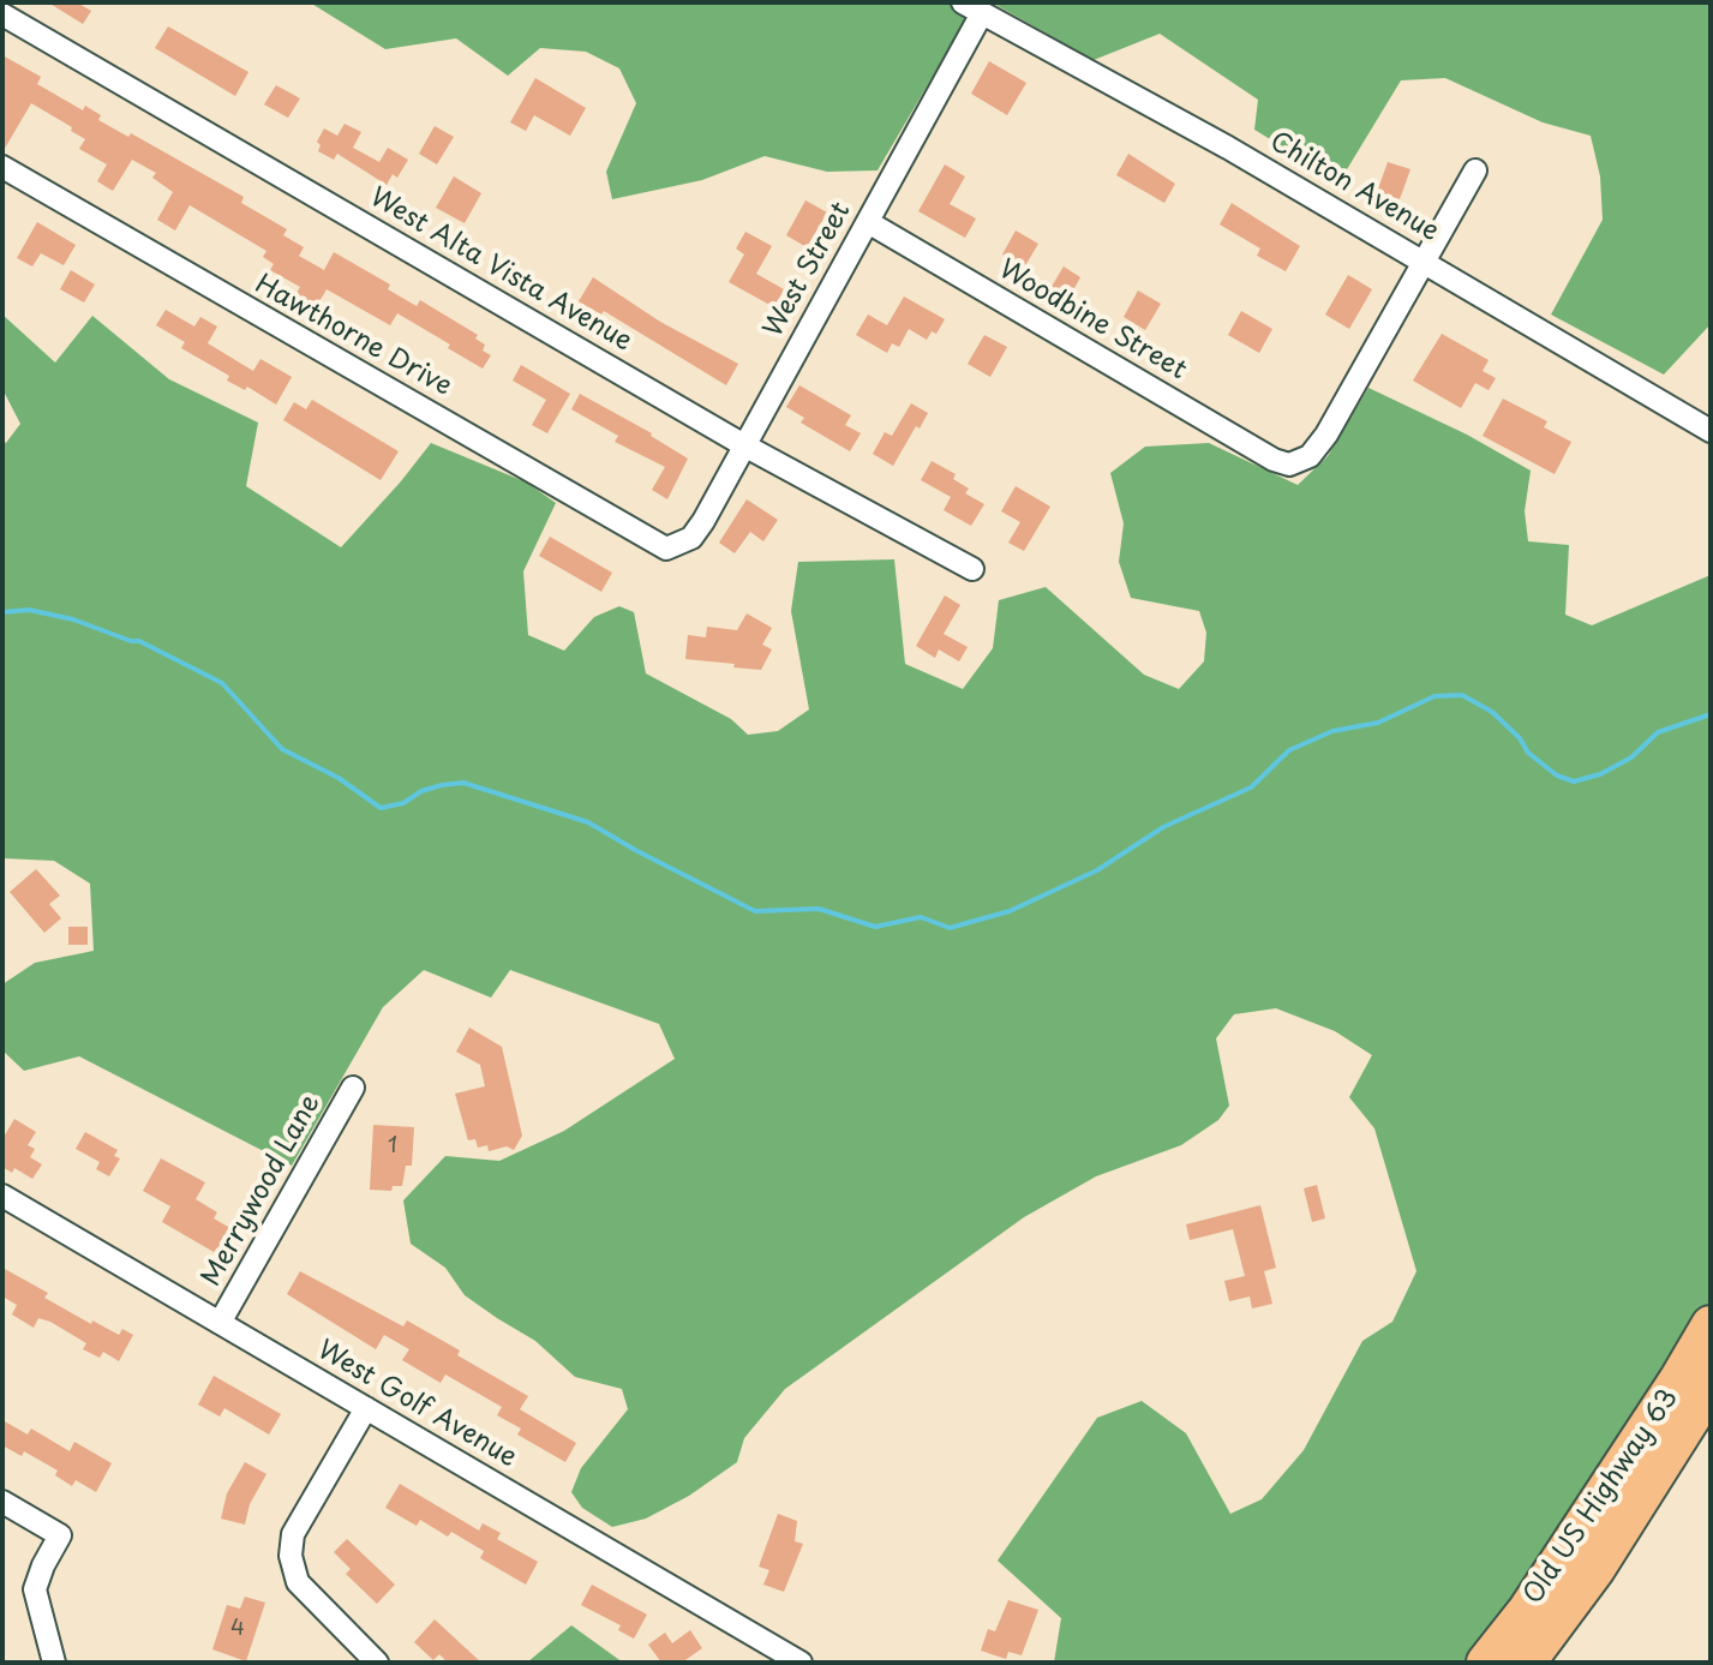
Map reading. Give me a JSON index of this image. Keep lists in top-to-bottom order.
{
  "streets": {
    "highway": ["Old US Highway 63"],
    "street": [
      "Chilton Avenue",
      "West Alta Vista Avenue",
      "West Street",
      "Woodbine Street",
      "Hawthorne Drive",
      "Merrywood Lane",
      "West Golf Avenue"
    ]
  },
  "crossings": [
    ["Chilton Avenue", "West Street"],
    ["Chilton Avenue", "Woodbine Street"],
    ["West Alta Vista Avenue", "West Street"],
    ["West Street", "Woodbine Street"],
    ["West Street", "Hawthorne Drive"],
    ["Merrywood Lane", "West Golf Avenue"]
  ],
  "house_numbers": ["1", "4"]
}
